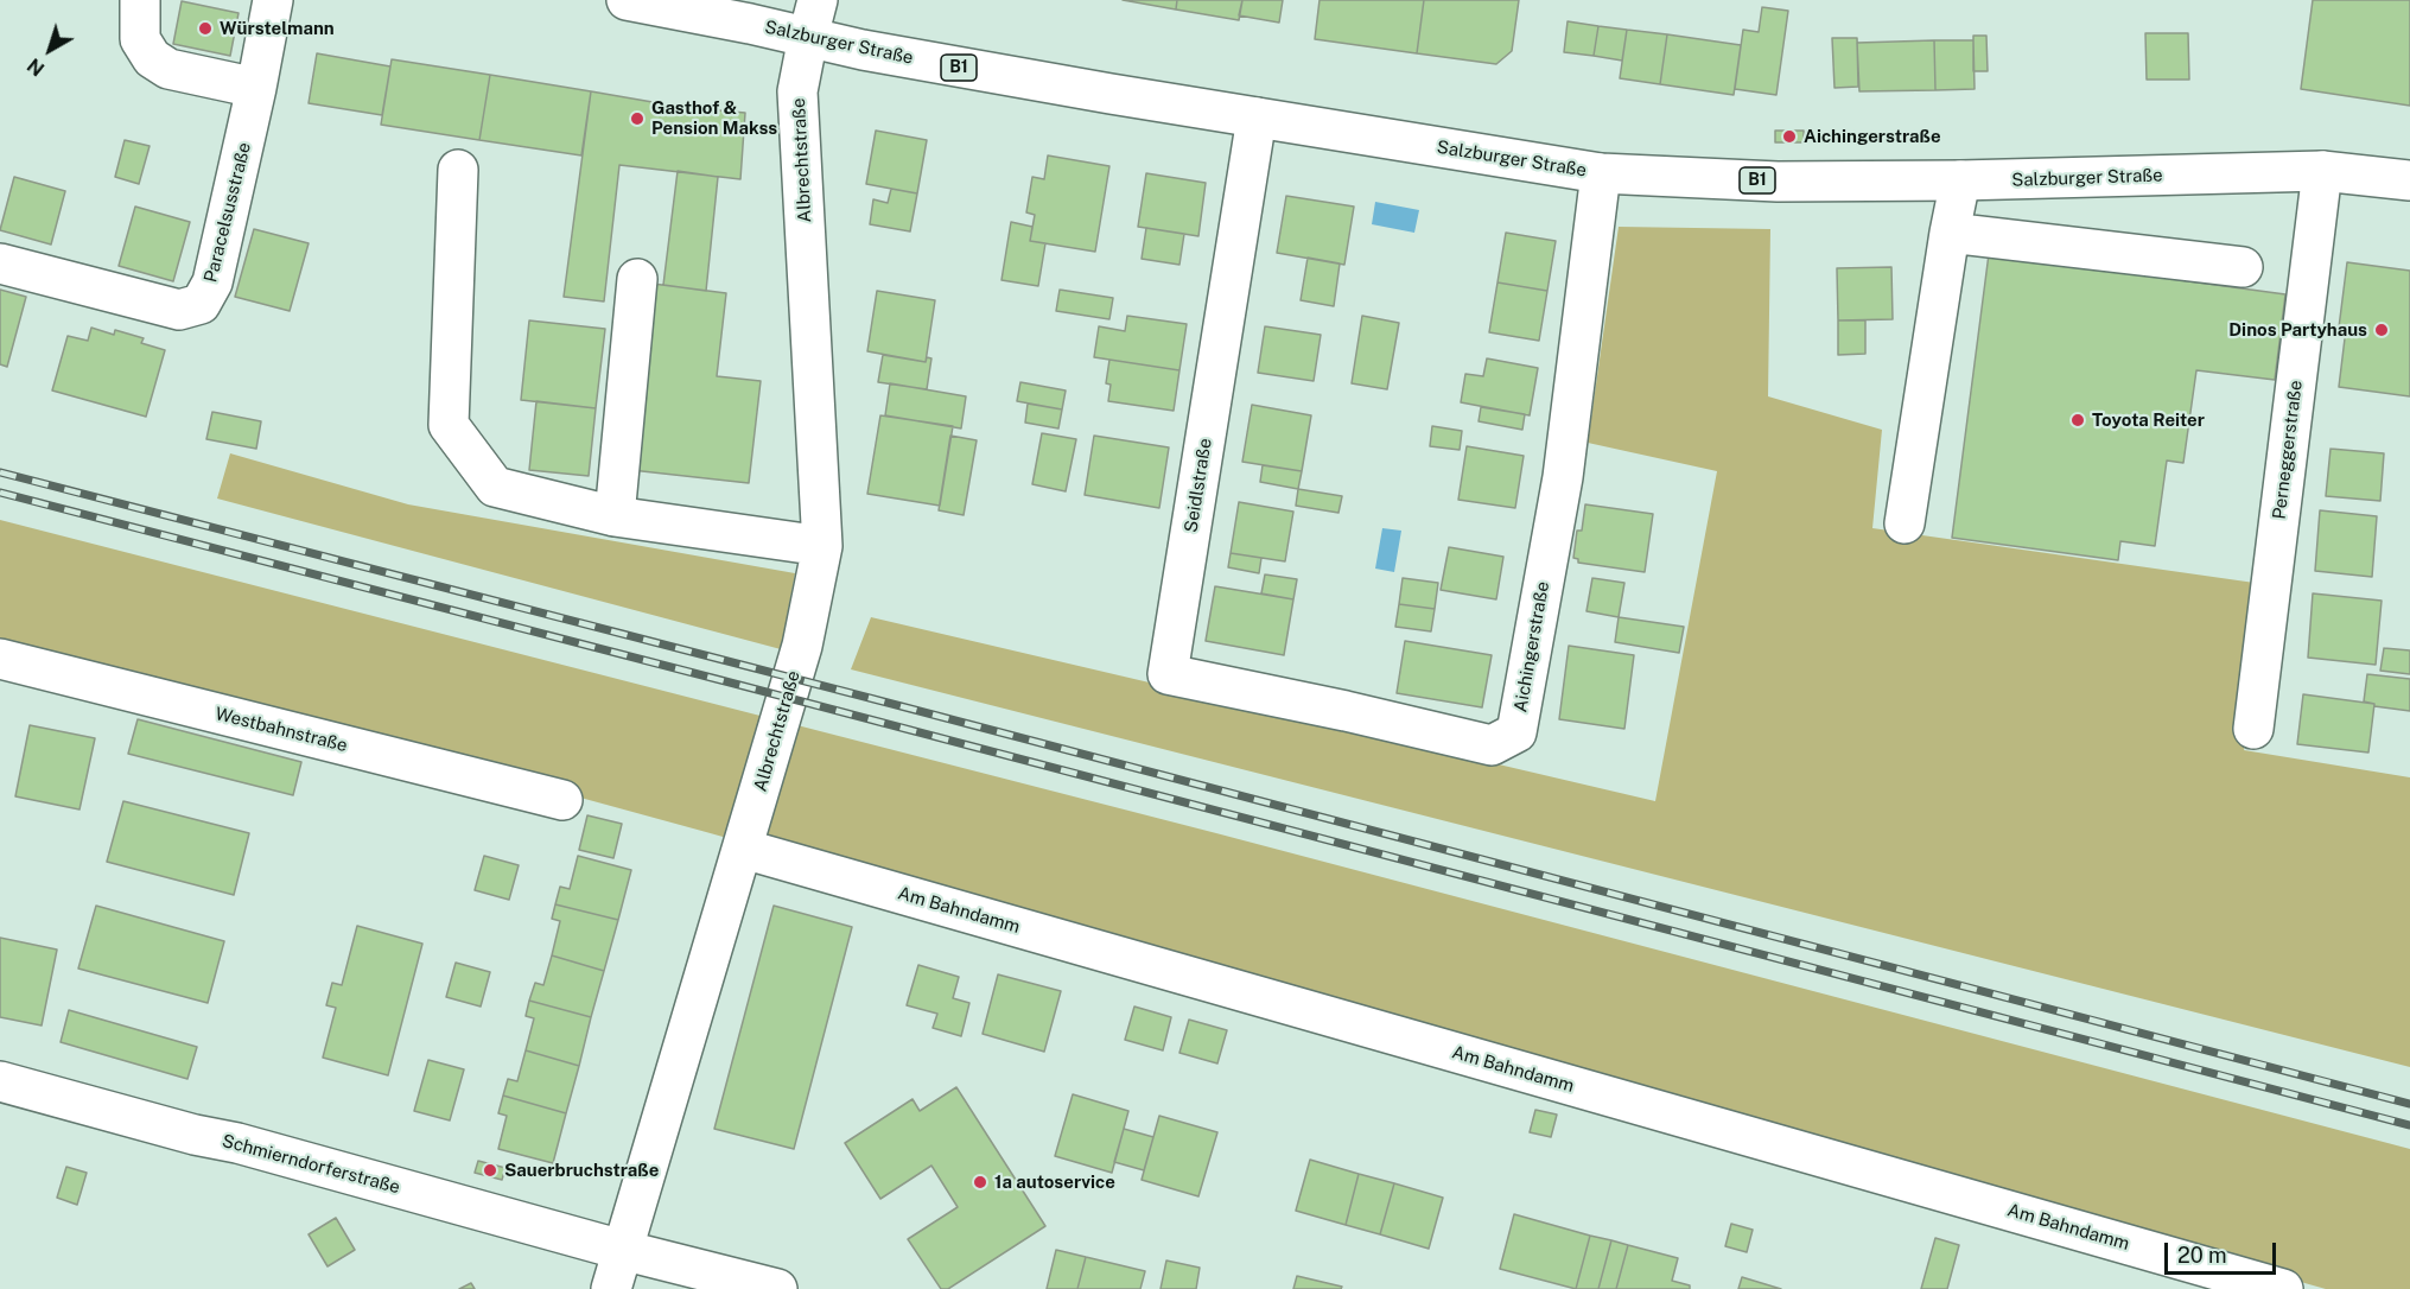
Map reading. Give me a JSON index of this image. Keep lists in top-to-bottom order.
{
  "streets": {
    "street": [
      "Salzburger Straße",
      "B1",
      "Albrechtstraße",
      "Paracelsusstraße",
      "Perneggerstraße",
      "Seidlstraße",
      "Aichingerstraße",
      "Westbahnstraße",
      "Am Bahndamm",
      "Schmierndorferstraße"
    ]
  },
  "crossings": [
    ["Salzburger Straße", "Albrechtstraße"],
    ["Salzburger Straße", "Perneggerstraße"],
    ["Salzburger Straße", "Seidlstraße"],
    ["Salzburger Straße", "Aichingerstraße"],
    ["Albrechtstraße", "Am Bahndamm"],
    ["Albrechtstraße", "Schmierndorferstraße"],
    ["Seidlstraße", "Aichingerstraße"]
  ],
  "places": [
    "Würstelmann",
    "Gasthof & Pension Makss",
    "Aichingerstraße",
    "Dinos Partyhaus",
    "Toyota Reiter",
    "Sauerbruchstraße",
    "1a autoservice"
  ],
  "scale_bar": "20 m",
  "north": "bottom left"
}
